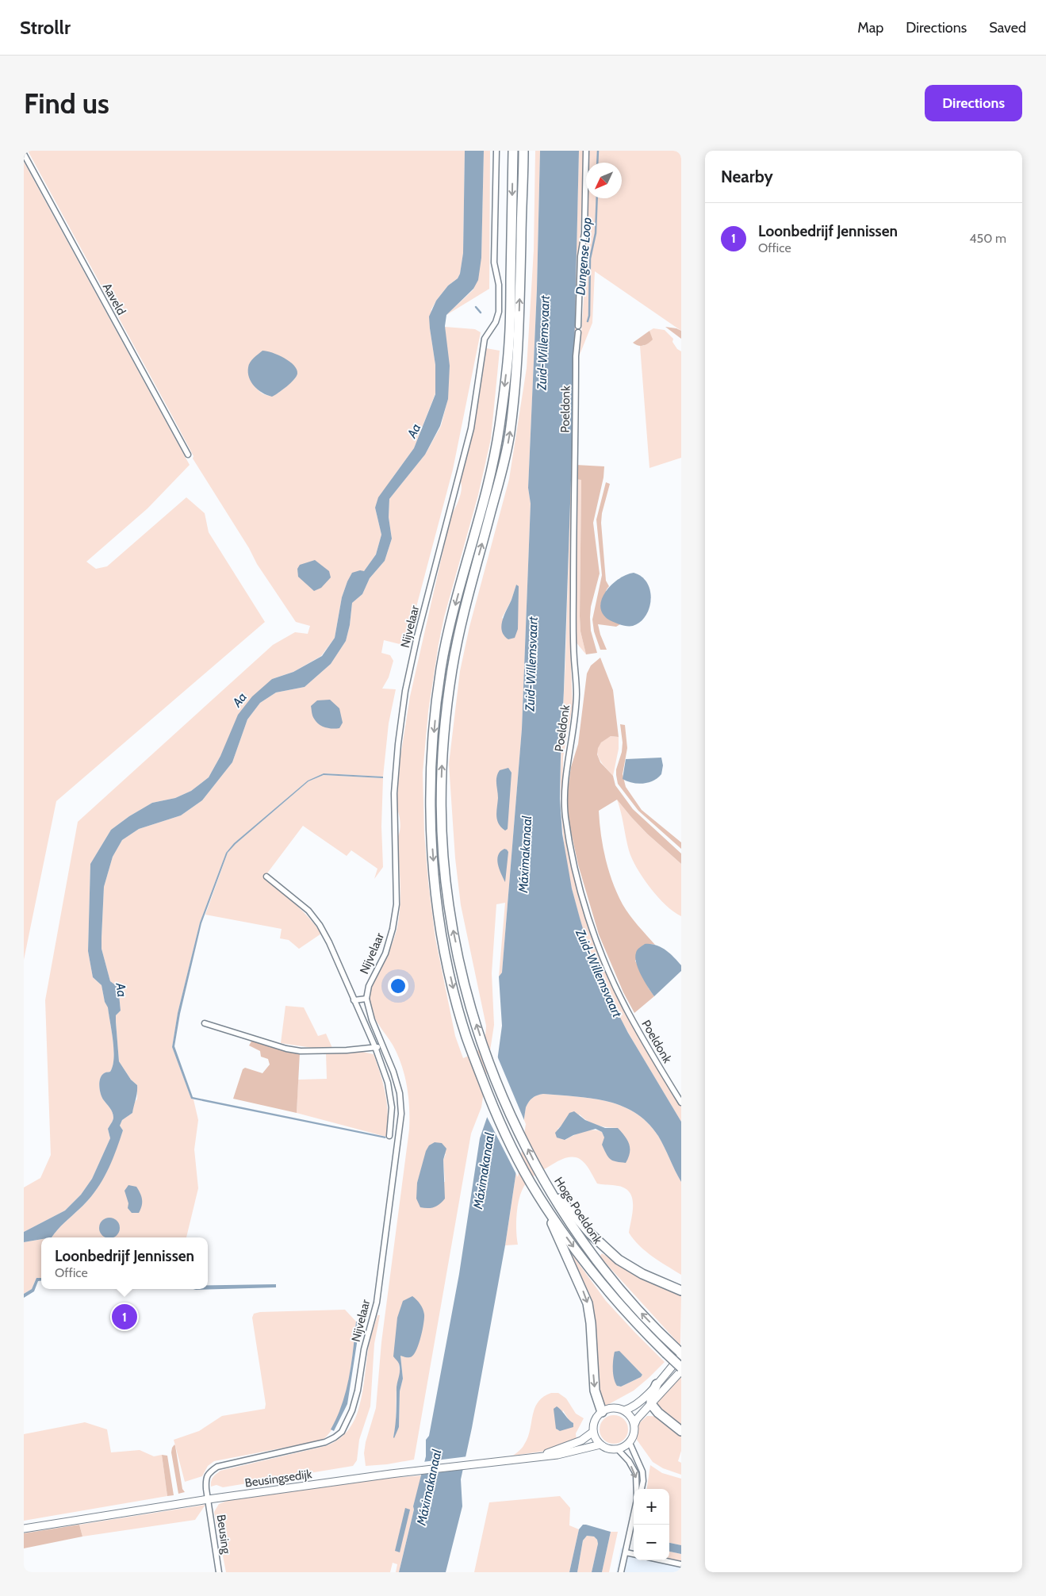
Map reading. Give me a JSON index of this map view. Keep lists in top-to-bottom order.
{
  "streets": {
    "highway": ["Hoge Poeldonk"],
    "street": [
      "Aaveld",
      "Poeldonk",
      "Nijvelaar",
      "Beusingsedijk",
      "Beusing"
    ]
  },
  "crossings": [
    ["Nijvelaar", "Beusingsedijk"],
    ["Nijvelaar", "Beusing"],
    ["Beusingsedijk", "Beusing"]
  ],
  "water": [
    "Dungense Loop",
    "Zuid-Willemsvaart",
    "Aa",
    "Máximakanaal"
  ],
  "north": "bottom left",
  "page": {
    "header": "Strollr",
    "nav": ["Map", "Directions", "Saved"],
    "buttons": "Directions",
    "title": "Find us",
    "heading": "Nearby",
    "list": [
      {
        "mark": "1",
        "name": "Loonbedrijf Jennissen",
        "note": "Office",
        "value": "450 m"
      }
    ],
    "popup": ["Loonbedrijf Jennissen", "Office"],
    "pins": "1",
    "map_buttons": ["+", "−"]
  }
}
